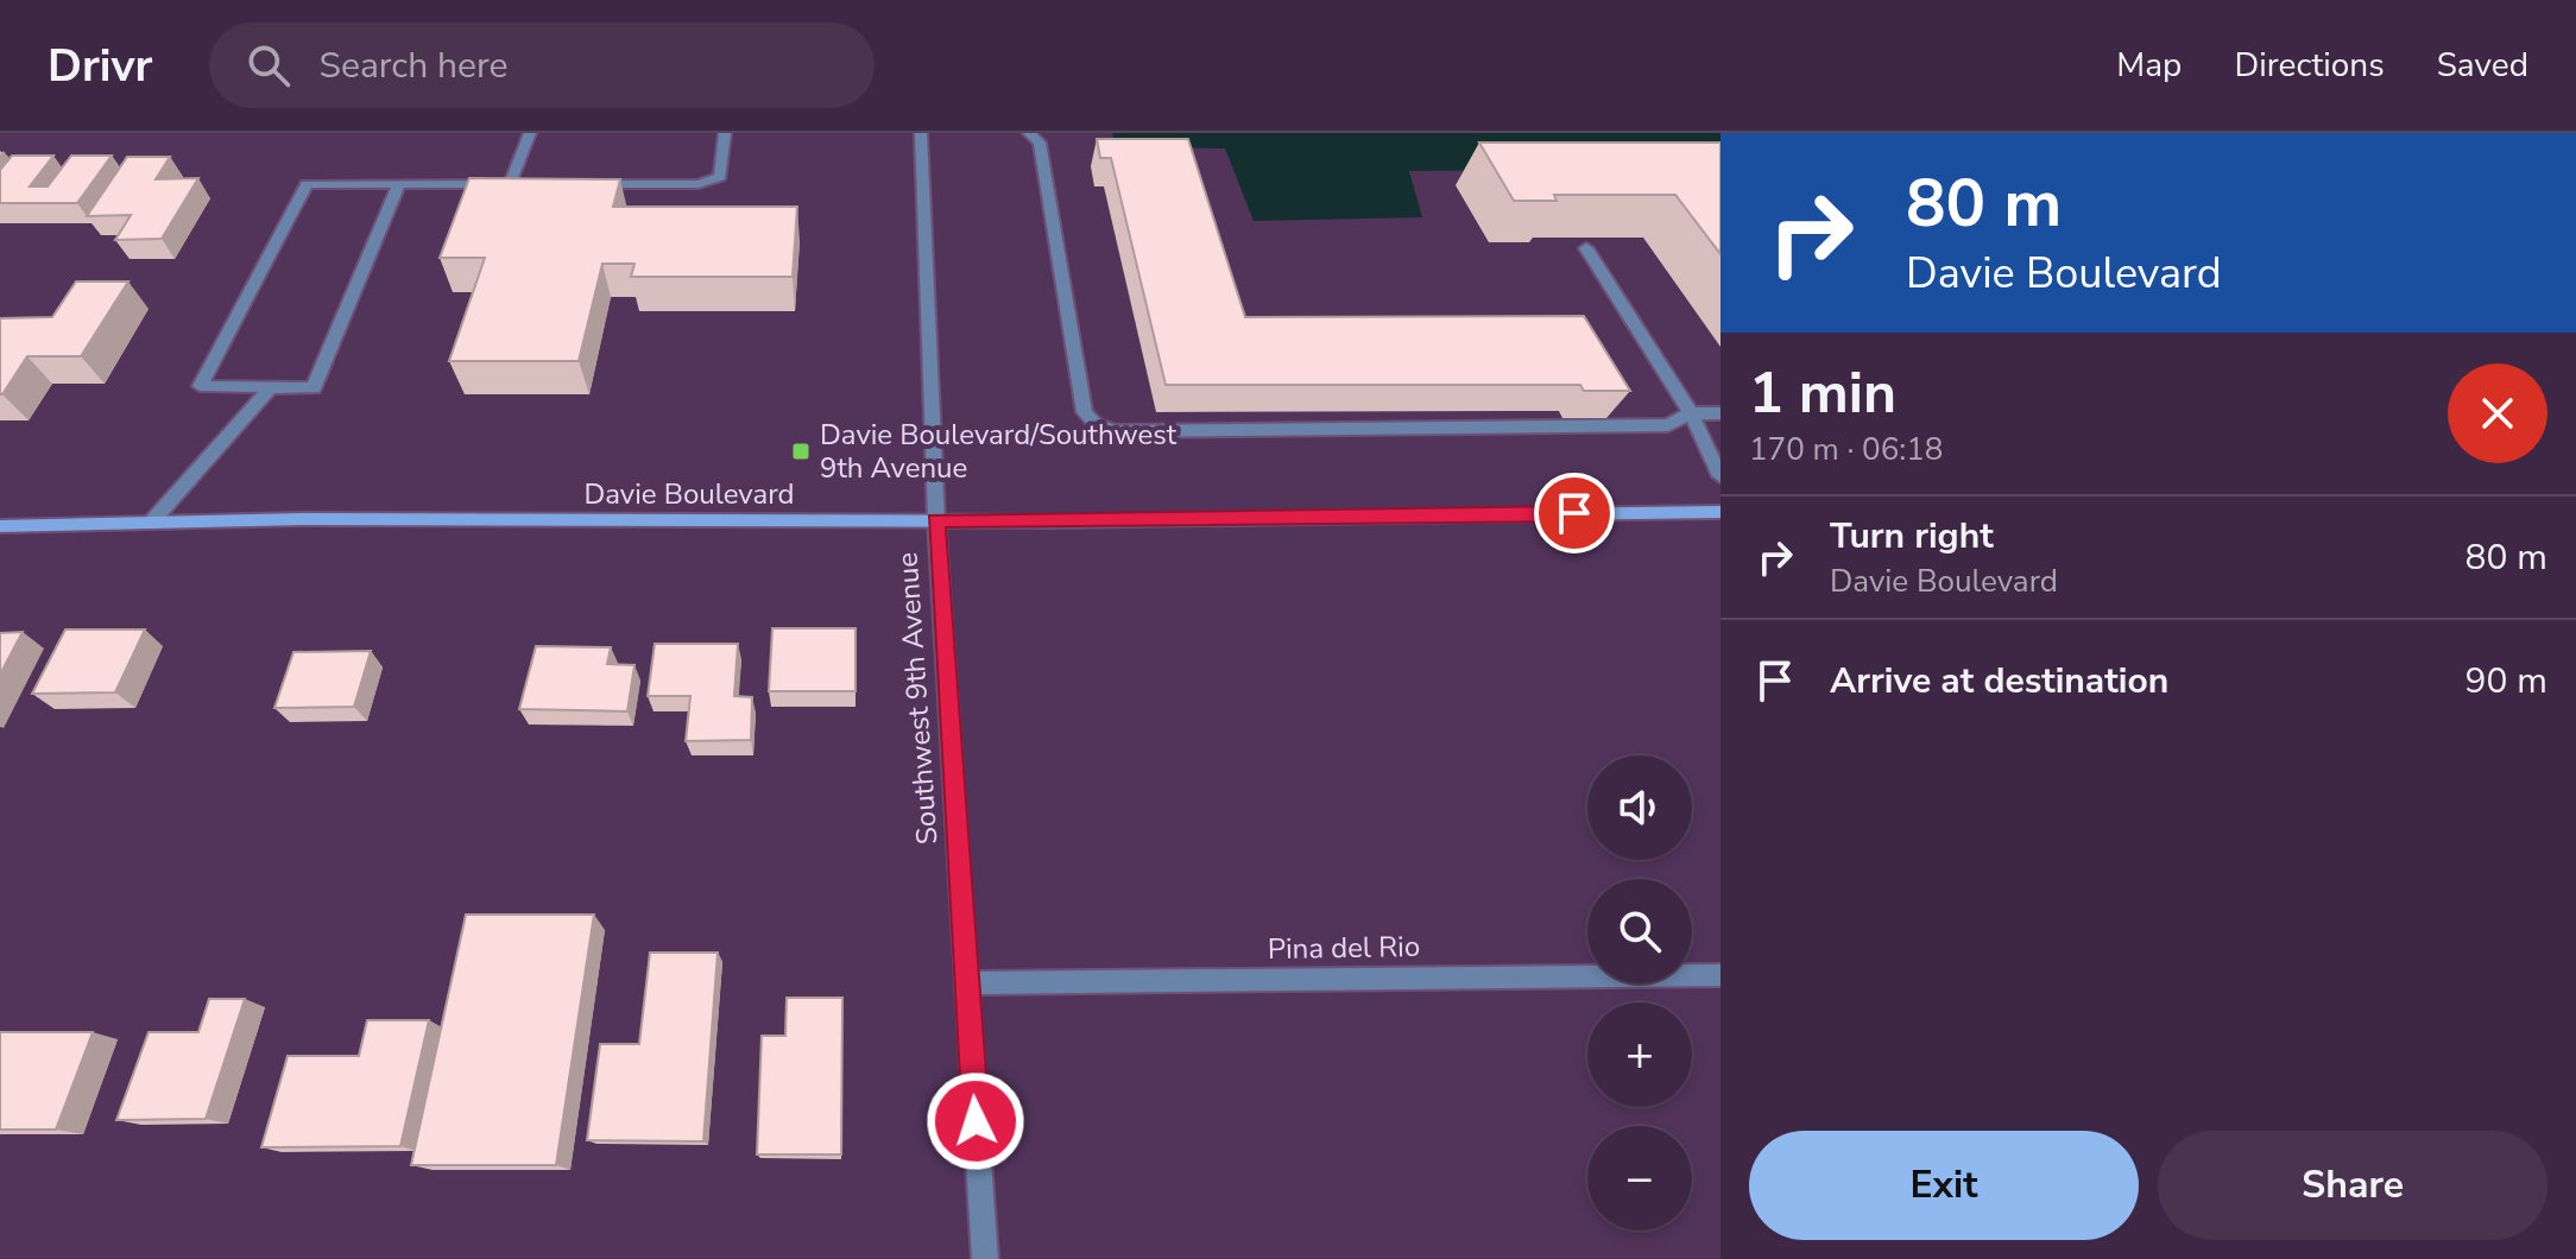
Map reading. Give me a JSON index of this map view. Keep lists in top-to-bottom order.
{
  "streets": {
    "main road": ["Davie Boulevard"],
    "street": ["Southwest 9th Avenue", "Pina del Rio"]
  },
  "crossings": [
    ["Davie Boulevard", "Southwest 9th Avenue"],
    ["Southwest 9th Avenue", "Pina del Rio"]
  ],
  "places": {
    "transit": ["Davie Boulevard/Southwest 9th Avenue"]
  },
  "page": {
    "header": "Drivr",
    "search": "Search here",
    "nav": ["Map", "Directions", "Saved"],
    "turn": ["80 m", "Davie Boulevard"],
    "heading": ["1 min", "170 m · 06:18"],
    "list": [
      {
        "name": "Turn right",
        "note": "Davie Boulevard",
        "value": "80 m"
      },
      {
        "name": "Arrive at destination",
        "value": "90 m"
      }
    ],
    "map_buttons": ["+", "−"],
    "buttons": ["Exit", "Share"]
  }
}
